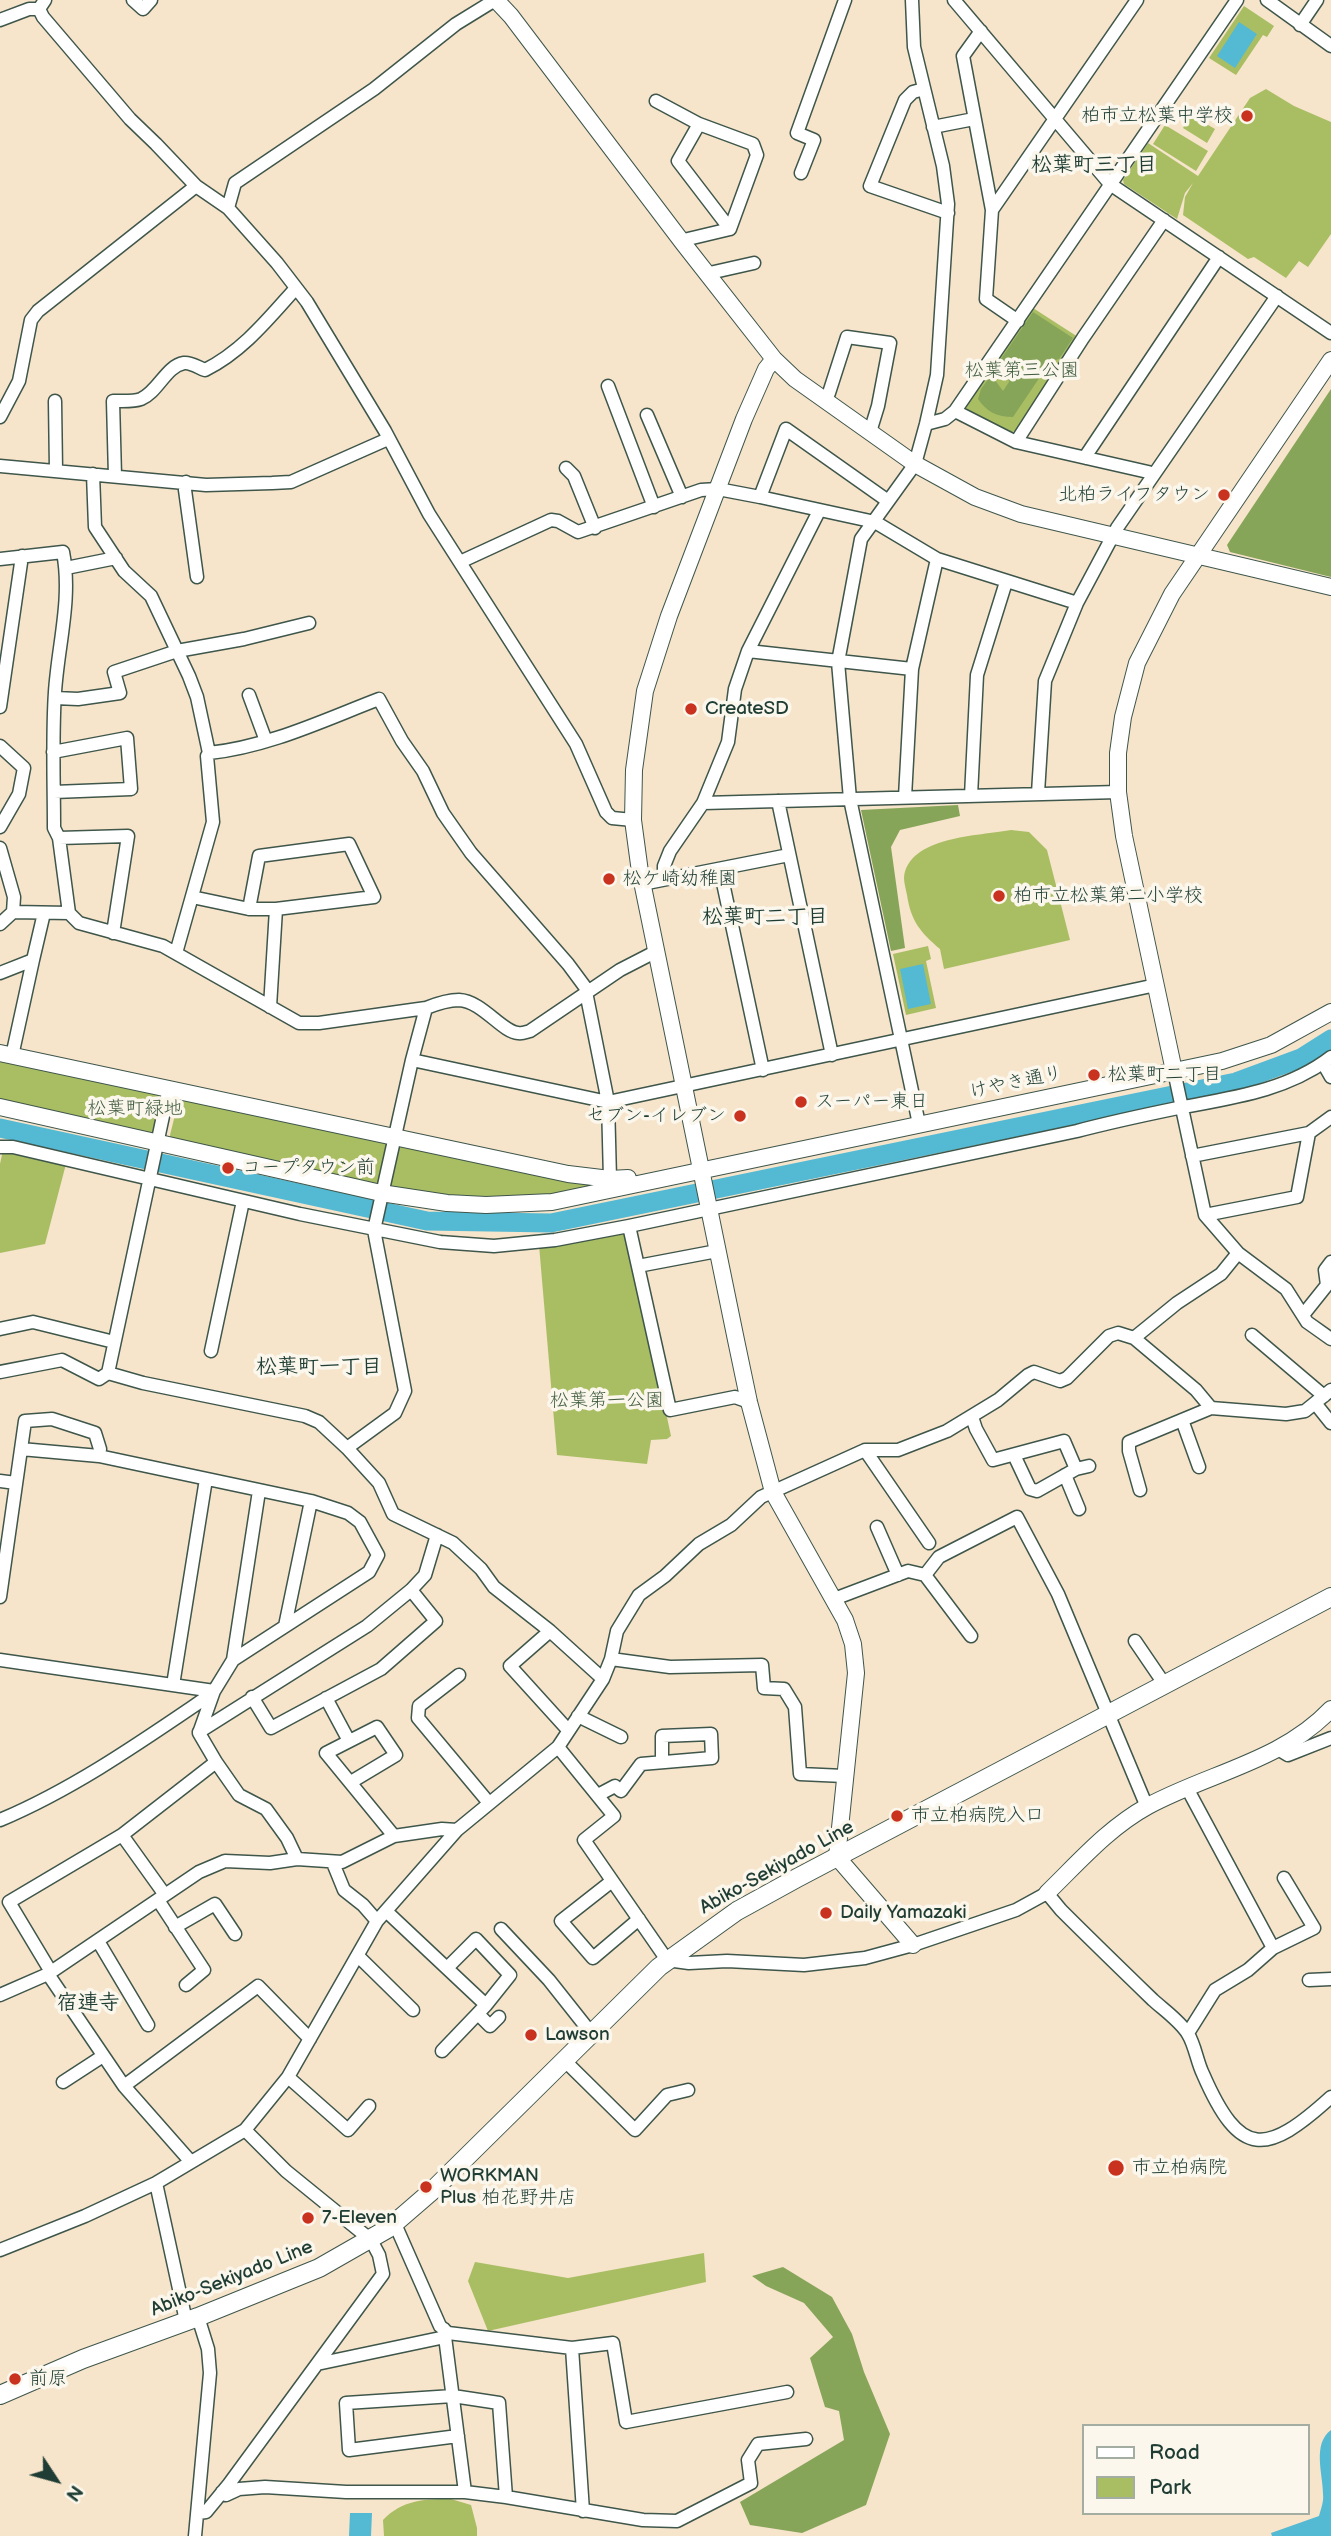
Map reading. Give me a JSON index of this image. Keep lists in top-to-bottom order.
{
  "streets": {
    "main road": ["Abiko-Sekiyado Line"],
    "street": ["けやき通り"]
  },
  "districts": [
    "松葉町三丁目",
    "松葉町二丁目",
    "松葉町一丁目",
    "宿連寺"
  ],
  "parks": ["松葉第三公園", "松葉町緑地", "松葉第一公園"],
  "places": [
    "柏市立松葉中学校",
    "北柏ライフタウン",
    "CreateSD",
    "松ケ崎幼稚園",
    "柏市立松葉第二小学校",
    "松葉町二丁目",
    "スーパー東日",
    "セブン-イレブン",
    "コープタウン前",
    "市立柏病院入口",
    "Daily Yamazaki",
    "Lawson",
    "市立柏病院",
    "WORKMAN Plus 柏花野井店",
    "7-Eleven",
    "前原"
  ],
  "legend": ["Road", "Park"],
  "north": "bottom right"
}
